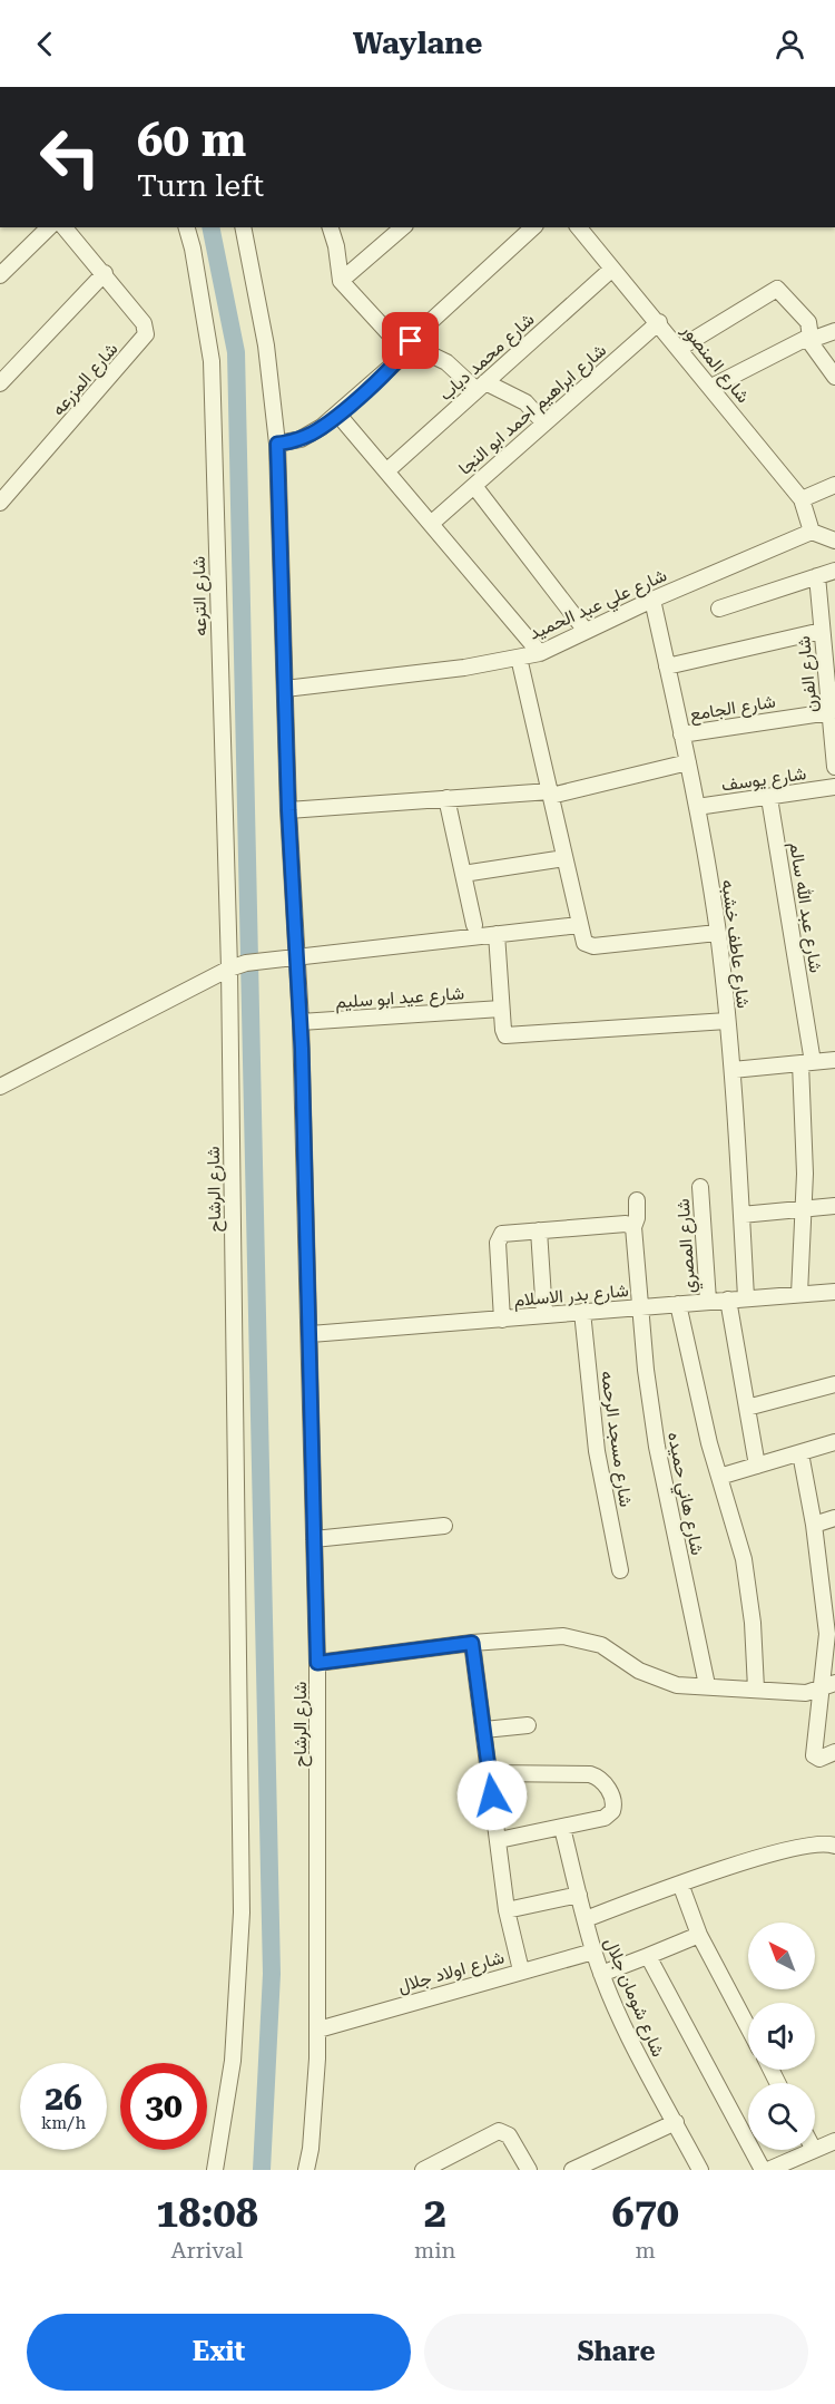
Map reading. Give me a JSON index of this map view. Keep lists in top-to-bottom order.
{
  "streets": {
    "street": [
      "شارع محمد دياب",
      "شارع المنصور",
      "شارع المزرعه",
      "شارع ابراهيم احمد ابو النجا",
      "شارع الترعه",
      "شارع علي عبد الحميد",
      "شارع الفرن",
      "شارع الجامع",
      "شارع يوسف",
      "شارع عبد الله سالم",
      "شارع عاطف خشبه",
      "شارع عيد ابو سليم",
      "شارع الرشاح",
      "شارع المصري",
      "شارع بدر الاسلام",
      "شارع مسجد الرحمه",
      "شارع هاني حميده",
      "شارع اولاد جلال",
      "شارع شومان جلال"
    ]
  },
  "crossings": [
    ["شارع محمد دياب", "شارع المنصور"],
    ["شارع المنصور", "شارع ابراهيم احمد ابو النجا"],
    ["شارع المنصور", "شارع علي عبد الحميد"],
    ["شارع الترعه", "شارع الرشاح"],
    ["شارع علي عبد الحميد", "شارع عاطف خشبه"],
    ["شارع الفرن", "شارع الجامع"],
    ["شارع الجامع", "شارع عاطف خشبه"],
    ["شارع يوسف", "شارع عبد الله سالم"],
    ["شارع يوسف", "شارع عاطف خشبه"],
    ["شارع عبد الله سالم", "شارع بدر الاسلام"],
    ["شارع عاطف خشبه", "شارع بدر الاسلام"],
    ["شارع عيد ابو سليم", "شارع الرشاح"],
    ["شارع الرشاح", "شارع بدر الاسلام"],
    ["شارع الرشاح", "شارع اولاد جلال"],
    ["شارع المصري", "شارع بدر الاسلام"],
    ["شارع بدر الاسلام", "شارع مسجد الرحمه"],
    ["شارع بدر الاسلام", "شارع هاني حميده"],
    ["شارع اولاد جلال", "شارع شومان جلال"]
  ],
  "north": "top left",
  "page": {
    "header": "Waylane",
    "turn": ["60 m", "Turn left"],
    "speed": "26 km/h",
    "limit": "30",
    "eta": [
      "18:08",
      "Arrival",
      "2",
      "min",
      "670",
      "m"
    ],
    "buttons": ["Exit", "Share"]
  }
}
